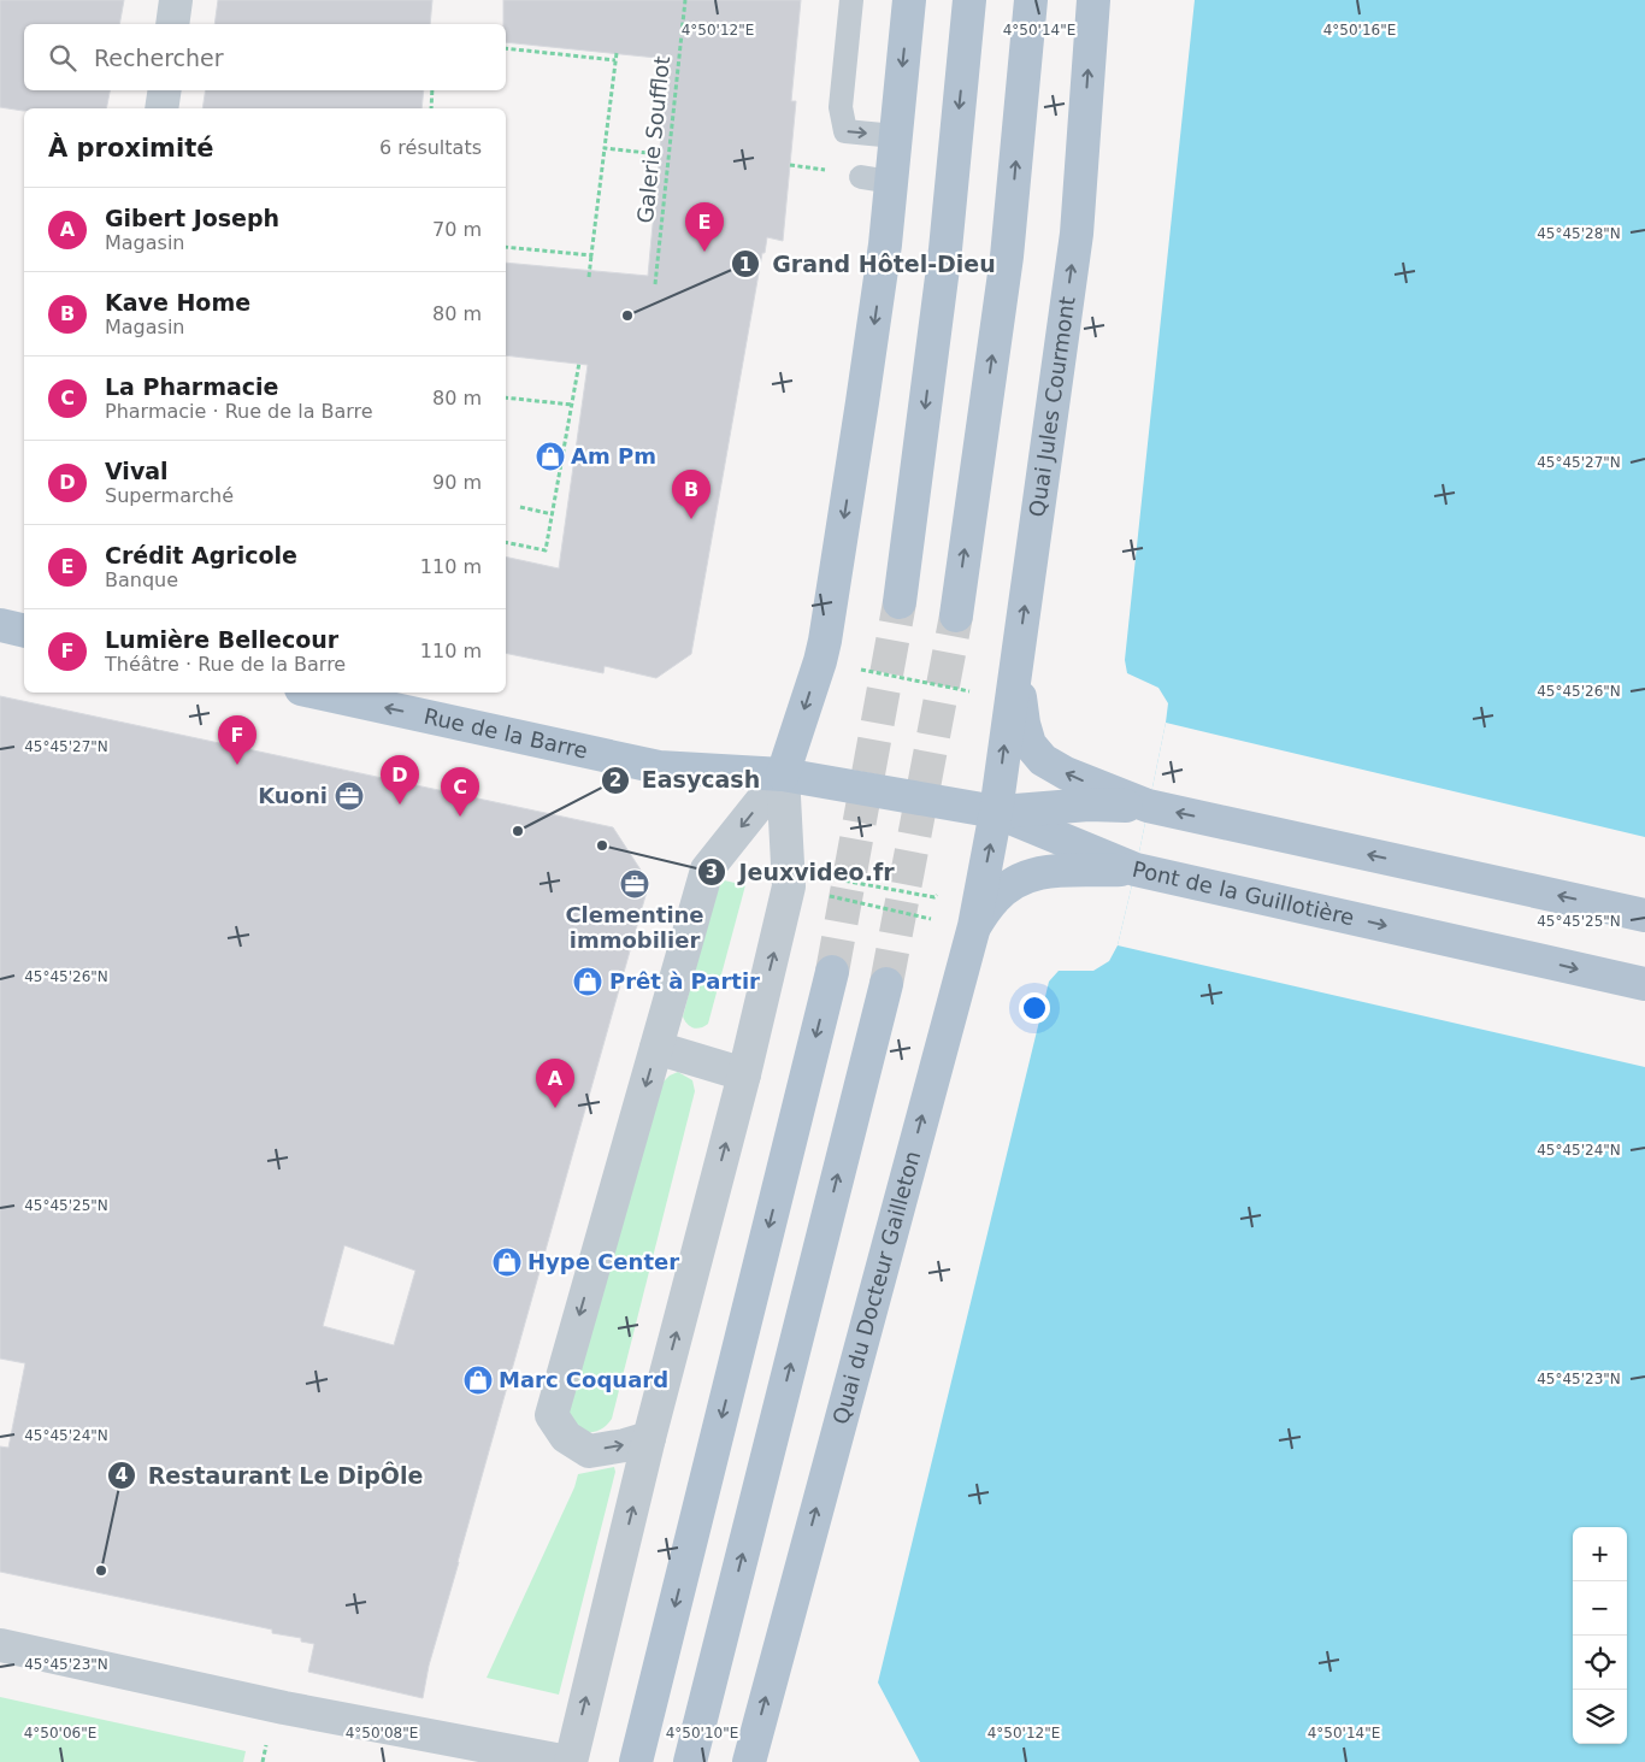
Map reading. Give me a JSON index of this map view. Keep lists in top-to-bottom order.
{
  "streets": {
    "main road": [
      "Quai Jules Courmont",
      "Rue de la Barre",
      "Pont de la Guillotière",
      "Quai du Docteur Gailleton"
    ],
    "path": ["Galerie Soufflot"]
  },
  "crossings": [
    ["Quai Jules Courmont", "Rue de la Barre"],
    ["Quai Jules Courmont", "Pont de la Guillotière"],
    ["Quai Jules Courmont", "Quai du Docteur Gailleton"],
    ["Rue de la Barre", "Pont de la Guillotière"],
    ["Rue de la Barre", "Quai du Docteur Gailleton"],
    ["Pont de la Guillotière", "Quai du Docteur Gailleton"]
  ],
  "one_way": ["Rue de la Barre"],
  "places": {
    "other": [
      "Grand Hôtel-Dieu",
      "Easycash",
      "Jeuxvideo.fr",
      "Restaurant Le DipÔle"
    ],
    "shop": [
      "Am Pm",
      "Prêt à Partir",
      "Hype Center",
      "Marc Coquard"
    ],
    "office": ["Kuoni", "Clementine immobilier"]
  },
  "page": {
    "search": "Rechercher",
    "heading": ["À proximité", "6 résultats"],
    "list": [
      {
        "mark": "A",
        "name": "Gibert Joseph",
        "note": "Magasin",
        "value": "70 m"
      },
      {
        "mark": "B",
        "name": "Kave Home",
        "note": "Magasin",
        "value": "80 m"
      },
      {
        "mark": "C",
        "name": "La Pharmacie",
        "note": "Pharmacie · Rue de la Barre",
        "value": "80 m"
      },
      {
        "mark": "D",
        "name": "Vival",
        "note": "Supermarché",
        "value": "90 m"
      },
      {
        "mark": "E",
        "name": "Crédit Agricole",
        "note": "Banque",
        "value": "110 m"
      },
      {
        "mark": "F",
        "name": "Lumière Bellecour",
        "note": "Théâtre · Rue de la Barre",
        "value": "110 m"
      }
    ],
    "pins": [
      "E",
      "B",
      "F",
      "D",
      "C",
      "A"
    ],
    "map_buttons": ["+", "−"]
  },
  "coordinates": [
    "4°50'12\"E",
    "4°50'14\"E",
    "4°50'16\"E",
    "45°45'28\"N",
    "45°45'27\"N",
    "45°45'26\"N",
    "45°45'25\"N",
    "45°45'24\"N",
    "45°45'23\"N",
    "4°50'06\"E",
    "4°50'08\"E",
    "4°50'10\"E"
  ]
}
